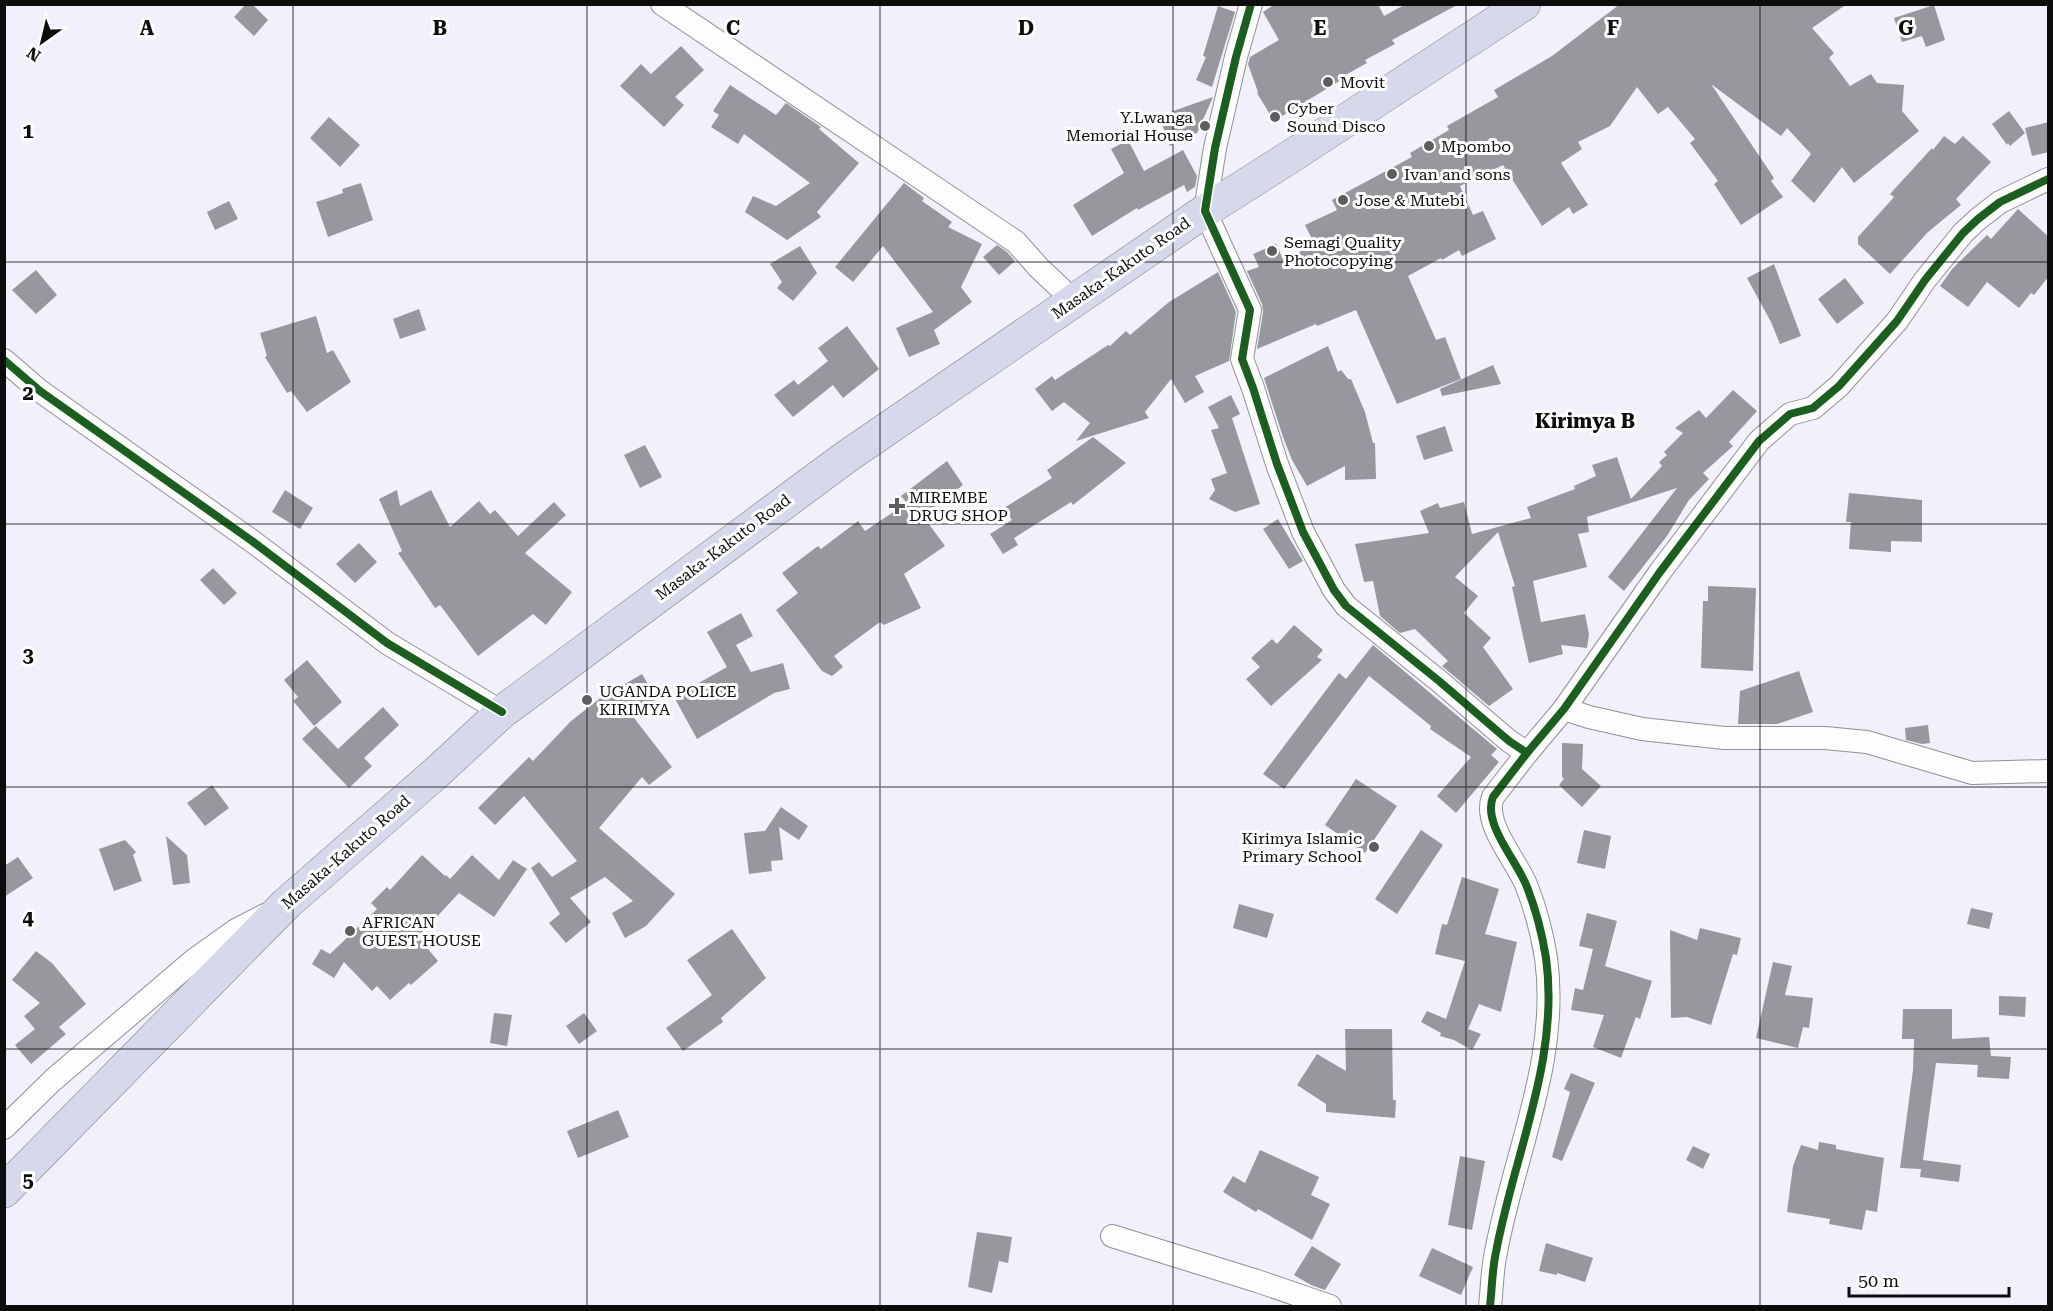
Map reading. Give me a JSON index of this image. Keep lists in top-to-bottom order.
{
  "streets": {
    "highway": ["Masaka-Kakuto Road"]
  },
  "districts": ["Kirimya B"],
  "places": {
    "other": [
      "Movit",
      "Cyber Sound Disco",
      "Y.Lwanga Memorial House",
      "Mpombo",
      "Ivan and sons",
      "Jose & Mutebi",
      "Semagi Quality Photocopying",
      "UGANDA POLICE KIRIMYA",
      "Kirimya Islamic Primary School",
      "AFRICAN GUEST HOUSE"
    ],
    "health": ["MIREMBE DRUG SHOP"]
  },
  "scale_bar": "50 m",
  "north": "bottom left",
  "grid": {
    "columns": [
      "A",
      "B",
      "C",
      "D",
      "E",
      "F",
      "G"
    ],
    "rows": [
      "1",
      "2",
      "3",
      "4",
      "5"
    ]
  }
}
